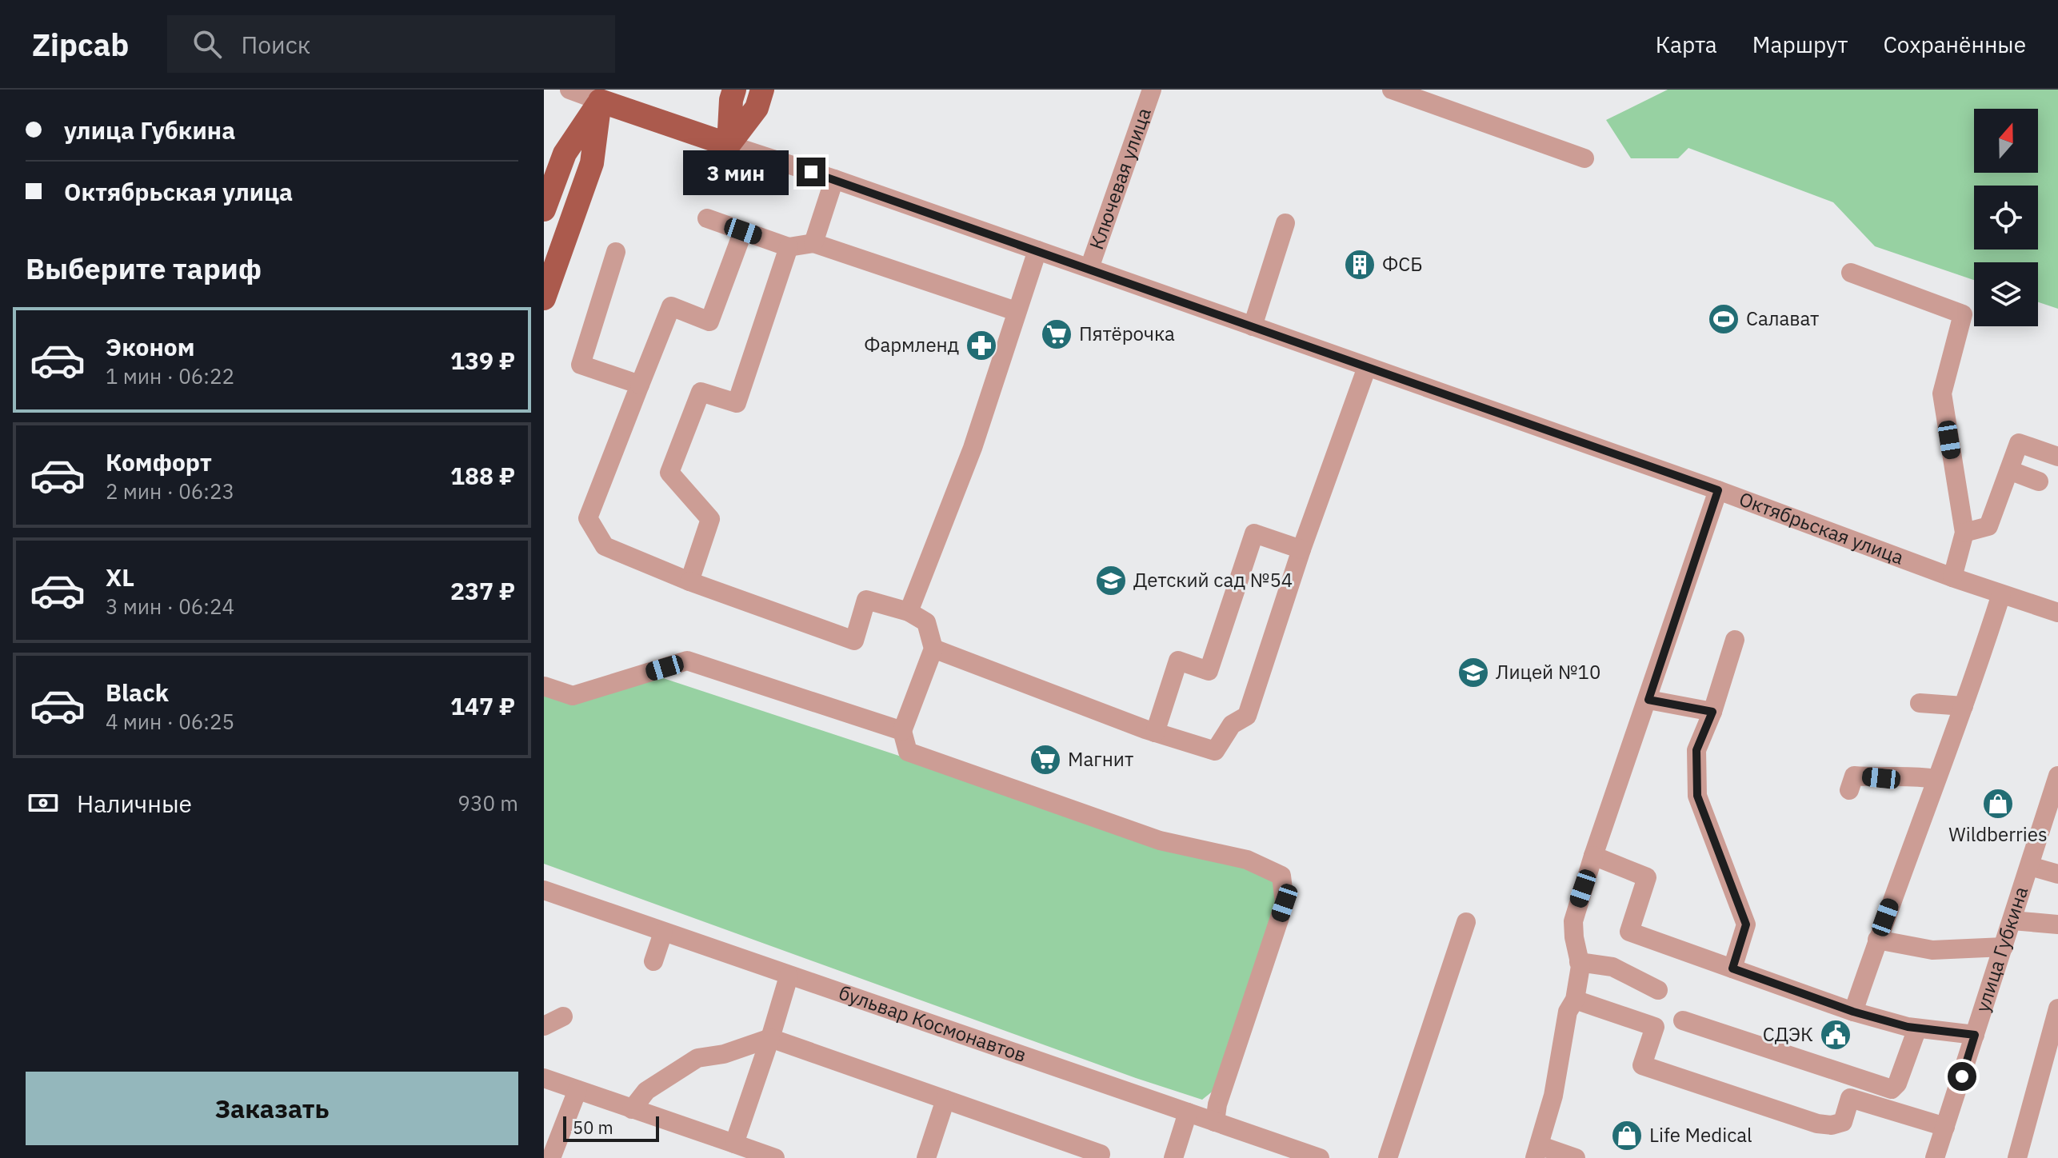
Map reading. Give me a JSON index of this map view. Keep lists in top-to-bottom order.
{
  "streets": {
    "main road": ["Октябрьская улица"],
    "street": ["Ключевая улица", "улица Губкина", "бульвар Космонавтов"]
  },
  "crossings": [
    ["Ключевая улица", "Октябрьская улица"]
  ],
  "places": {
    "building": ["ФСБ"],
    "sports": ["Салават"],
    "supermarket": ["Пятёрочка", "Магнит"],
    "pharmacy": ["Фармленд"],
    "school or university": ["Детский сад №54", "Лицей №10"],
    "shop": ["Wildberries", "Life Medical"],
    "public building": ["СДЭК"]
  },
  "scale_bar": "50 m",
  "north": "top",
  "page": {
    "header": "Zipcab",
    "search": "Поиск",
    "nav": ["Карта", "Маршрут", "Сохранённые"],
    "banner": ["улица Губкина", "Октябрьская улица"],
    "bubble": "3 мин",
    "heading": "Выберите тариф",
    "list": [
      {
        "name": "Эконом",
        "note": "1 мин · 06:22",
        "value": "139 ₽"
      },
      {
        "name": "Комфорт",
        "note": "2 мин · 06:23",
        "value": "188 ₽"
      },
      {
        "name": "XL",
        "note": "3 мин · 06:24",
        "value": "237 ₽"
      },
      {
        "name": "Black",
        "note": "4 мин · 06:25",
        "value": "147 ₽"
      }
    ],
    "pay": ["Наличные", "930 m"],
    "buttons": "Заказать",
    "scale": "50 m"
  }
}
